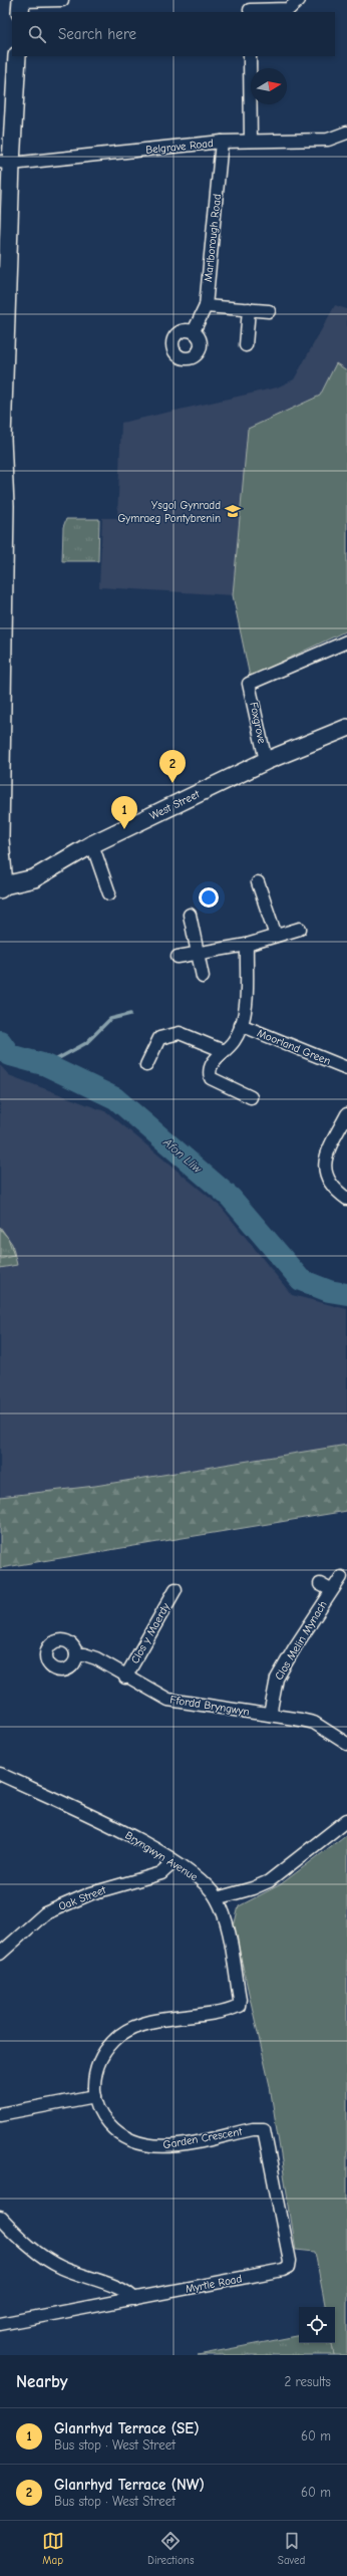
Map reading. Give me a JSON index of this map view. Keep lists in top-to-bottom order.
{
  "streets": {
    "main road": ["West Street"],
    "street": [
      "Belgrave Road",
      "Marlborough Road",
      "Foxgrove",
      "Moorland Green",
      "Clos y Maerdy",
      "Clos Melin Mynach",
      "Ffordd Bryngwyn",
      "Bryngwyn Avenue",
      "Oak Street",
      "Garden Crescent",
      "Myrtle Road"
    ]
  },
  "crossings": [
    ["Belgrave Road", "Marlborough Road"],
    ["Foxgrove", "West Street"],
    ["Clos y Maerdy", "Ffordd Bryngwyn"],
    ["Clos Melin Mynach", "Ffordd Bryngwyn"],
    ["Bryngwyn Avenue", "Oak Street"],
    ["Bryngwyn Avenue", "Garden Crescent"],
    ["Garden Crescent", "Myrtle Road"]
  ],
  "water": ["Afon Lliw"],
  "places": {
    "school or university": ["Ysgol Gynradd Gymraeg Pontybrenin"]
  },
  "north": "right",
  "page": {
    "search": "Search here",
    "pins": ["2", "1"],
    "heading": ["Nearby", "2 results"],
    "list": [
      {
        "mark": "1",
        "name": "Glanrhyd Terrace (SE)",
        "note": "Bus stop · West Street",
        "value": "60 m"
      },
      {
        "mark": "2",
        "name": "Glanrhyd Terrace (NW)",
        "note": "Bus stop · West Street",
        "value": "60 m"
      }
    ],
    "nav": ["Map", "Directions", "Saved"]
  }
}
